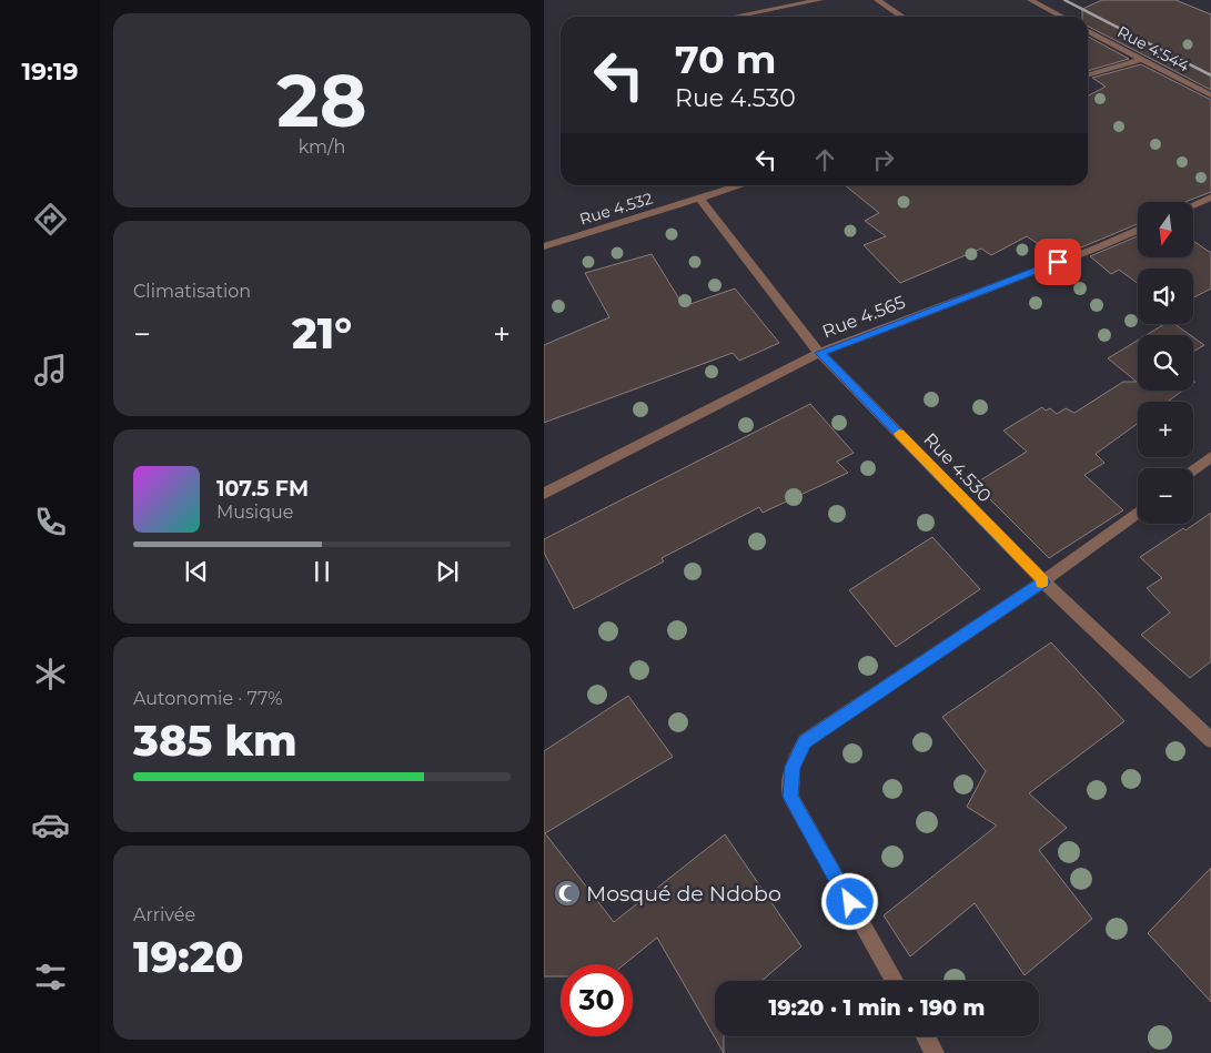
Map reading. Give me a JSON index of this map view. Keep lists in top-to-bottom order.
{
  "streets": {
    "street": [
      "Rue 4.544",
      "Rue 4.532",
      "Rue 4.565",
      "Rue 4.530"
    ]
  },
  "crossings": [
    ["Rue 4.532", "Rue 4.530"],
    ["Rue 4.565", "Rue 4.530"]
  ],
  "places": {
    "mosque": ["Mosqué de Ndobo"]
  },
  "north": "bottom",
  "page": {
    "tabs": "19:19",
    "tile": [
      ["28", "km/h"],
      "Climatisation",
      ["Autonomie · 77%", "385 km"],
      ["Arrivée", "19:20"]
    ],
    "turn": ["70 m", "Rue 4.530"],
    "map_buttons": ["+", "−"],
    "heat": ["−", "21°", "+"],
    "song": ["107.5 FM", "Musique"],
    "limit": "30",
    "trip": "19:20 · 1 min · 190 m"
  }
}
